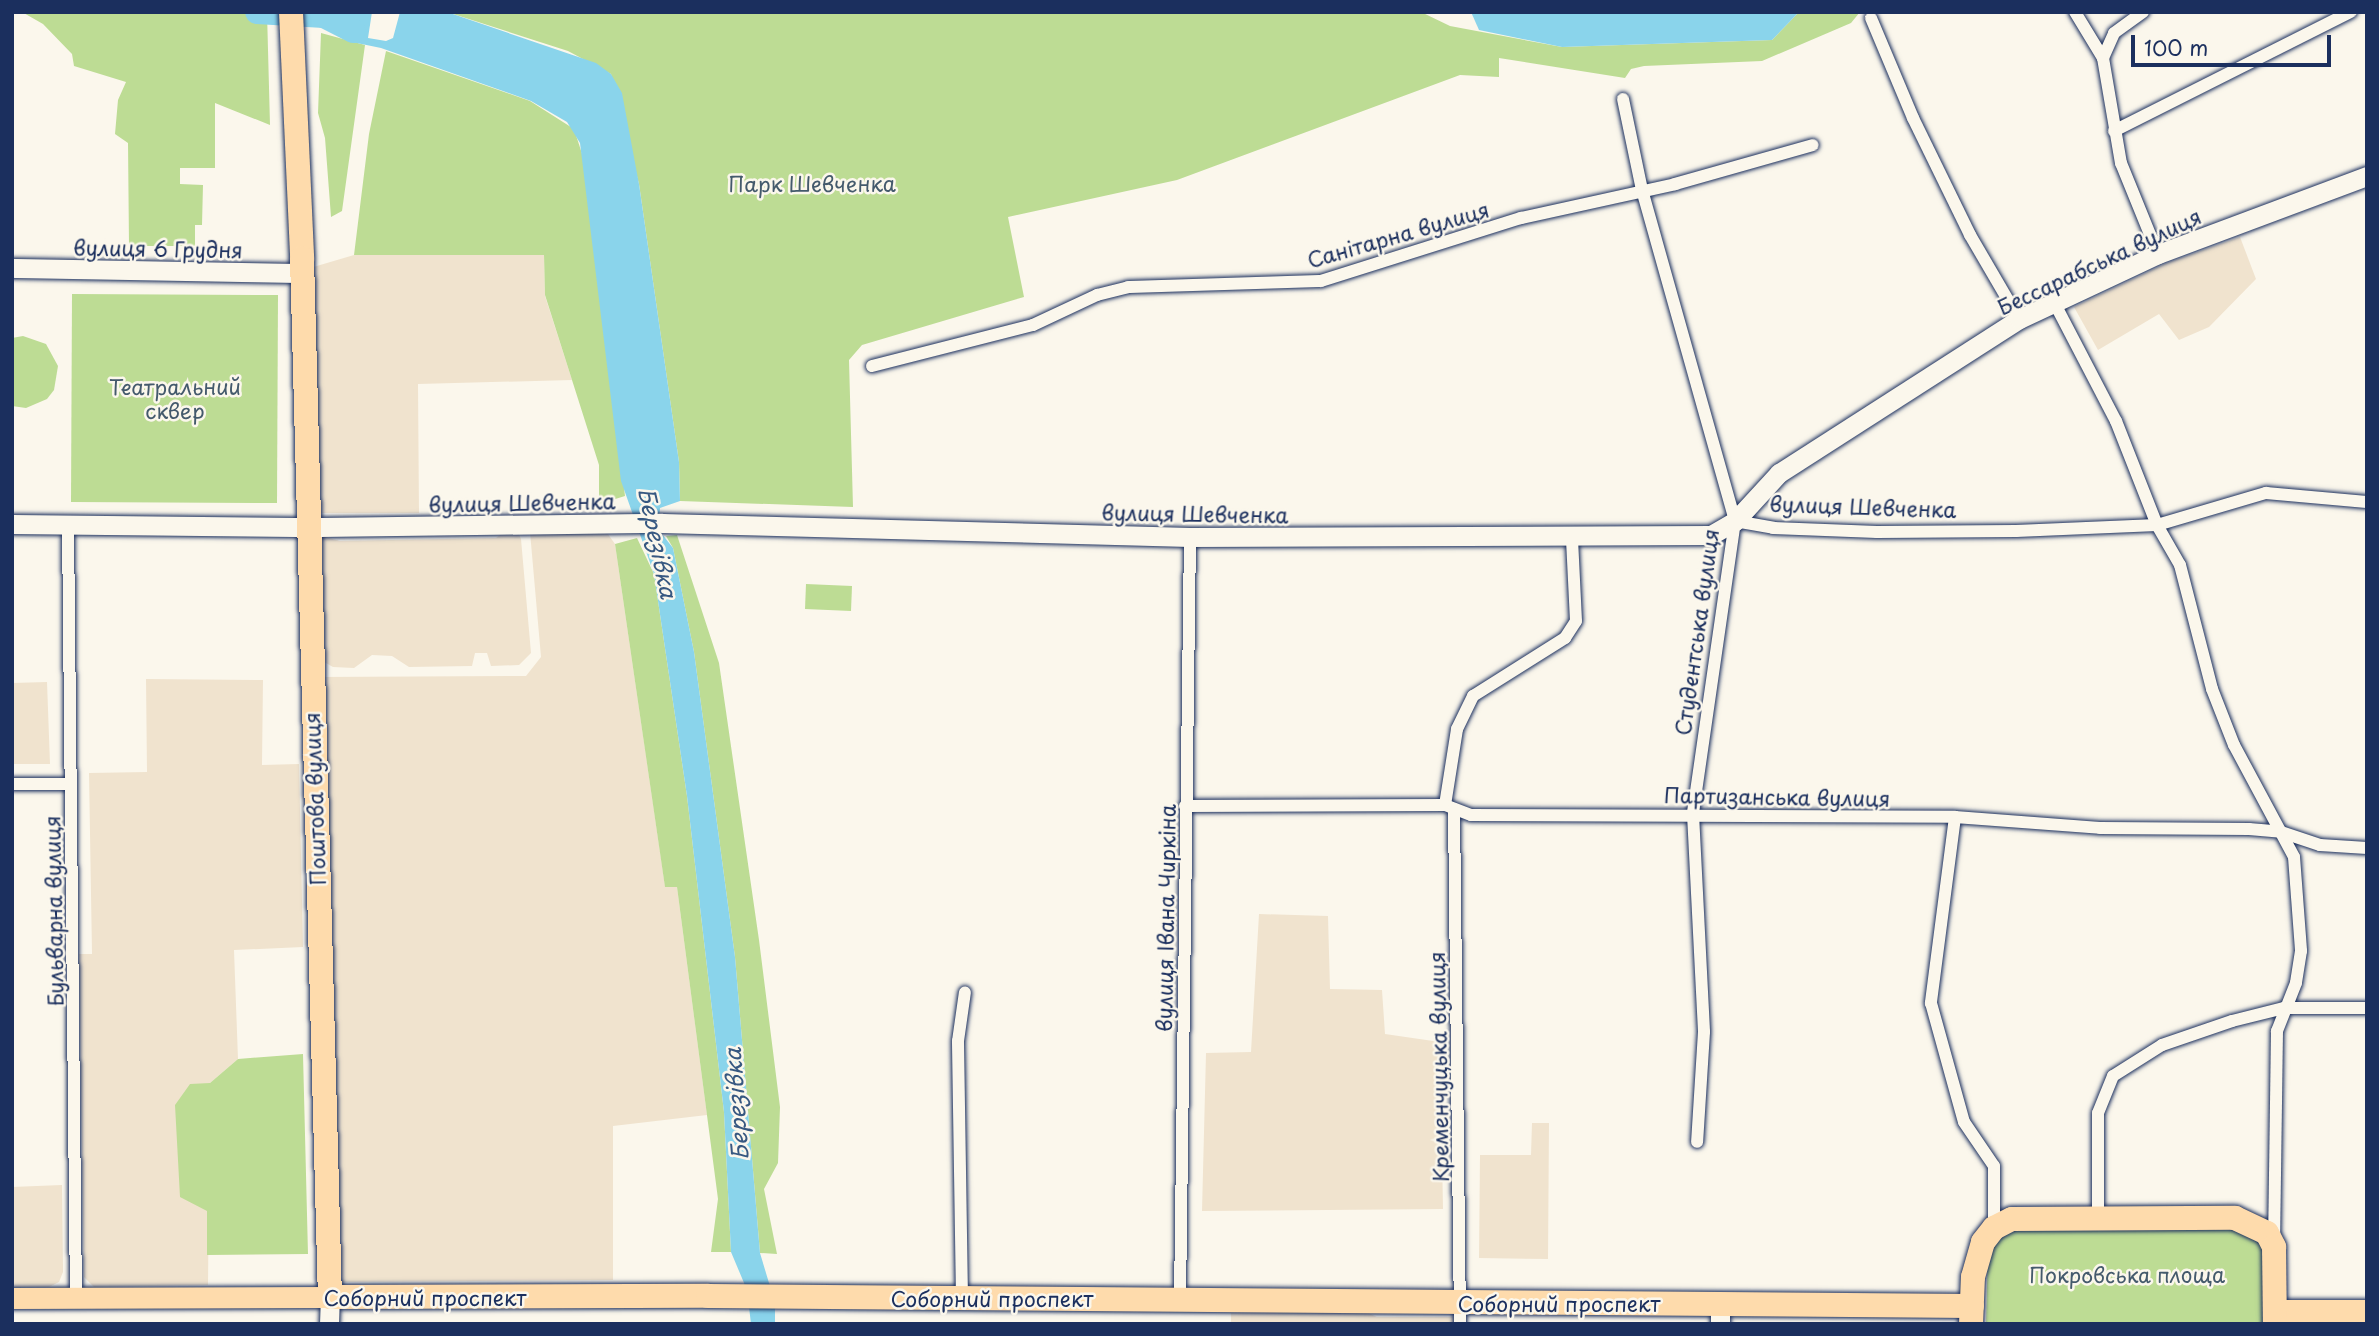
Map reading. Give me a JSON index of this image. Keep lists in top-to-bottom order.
{
  "streets": {
    "highway": ["Поштова вулиця", "Соборний проспект"],
    "main road": ["вулиця 6 Грудня", "Бессарабська вулиця", "вулиця Шевченка"],
    "street": [
      "Санітарна вулиця",
      "Студентська вулиця",
      "Партизанська вулиця",
      "Бульварна вулиця",
      "вулиця Івана Чиркіна",
      "Кременчуцька вулиця"
    ]
  },
  "crossings": [
    ["Санітарна вулиця", "Студентська вулиця"],
    ["вулиця 6 Грудня", "Поштова вулиця"],
    ["Бессарабська вулиця", "вулиця Шевченка"],
    ["Бессарабська вулиця", "Студентська вулиця"],
    ["вулиця Шевченка", "Студентська вулиця"],
    ["вулиця Шевченка", "Поштова вулиця"],
    ["вулиця Шевченка", "Бульварна вулиця"],
    ["вулиця Шевченка", "вулиця Івана Чиркіна"],
    ["вулиця Шевченка", "Кременчуцька вулиця"],
    ["Студентська вулиця", "Партизанська вулиця"],
    ["Партизанська вулиця", "вулиця Івана Чиркіна"],
    ["Партизанська вулиця", "Кременчуцька вулиця"],
    ["Поштова вулиця", "Соборний проспект"],
    ["Бульварна вулиця", "Соборний проспект"],
    ["вулиця Івана Чиркіна", "Соборний проспект"],
    ["Кременчуцька вулиця", "Соборний проспект"]
  ],
  "water": ["Березівка"],
  "parks": ["Парк Шевченка", "Театральний сквер", "Покровська площа"],
  "scale_bar": "100 m"
}
